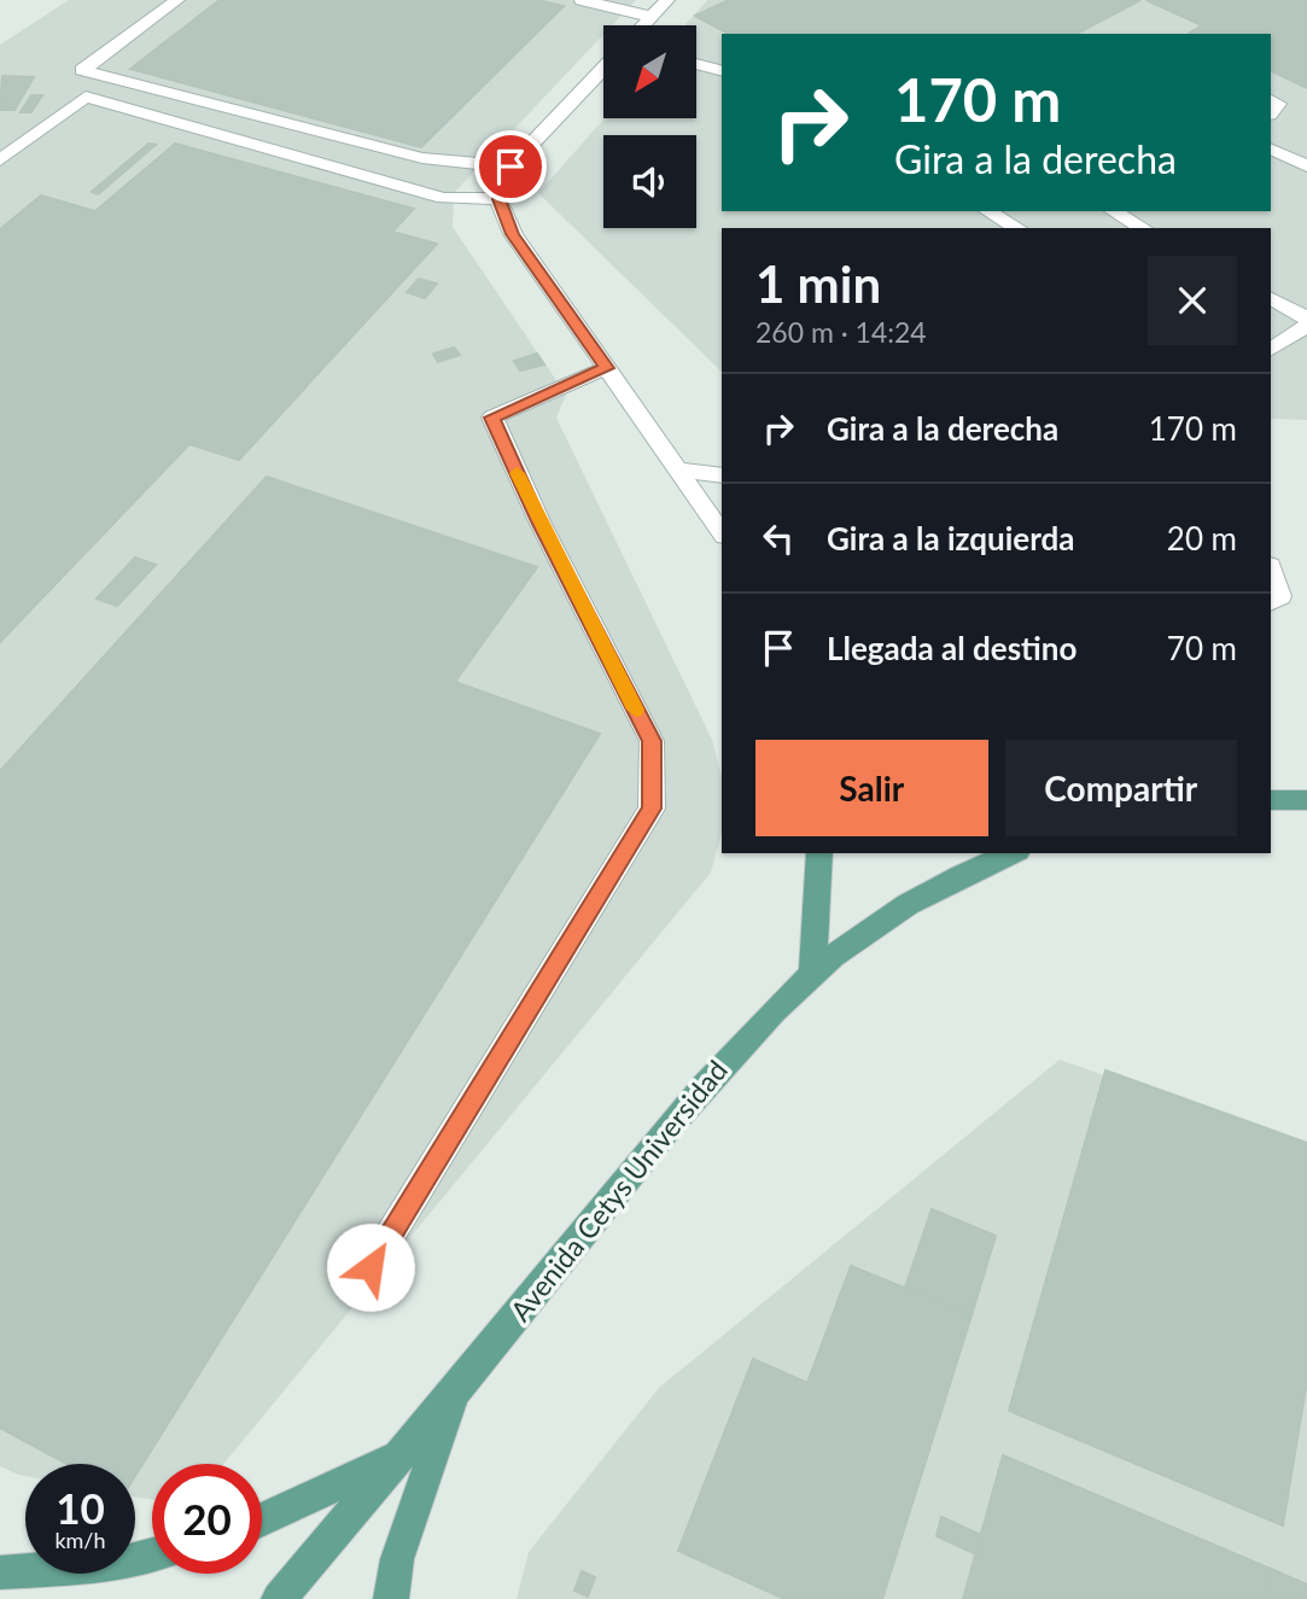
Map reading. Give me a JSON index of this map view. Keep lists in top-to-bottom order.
{
  "streets": {
    "main road": ["Avenida Cetys Universidad"]
  },
  "north": "bottom left",
  "page": {
    "turn": ["170 m", "Gira a la derecha"],
    "heading": ["1 min", "260 m · 14:24"],
    "list": [
      {
        "name": "Gira a la derecha",
        "value": "170 m"
      },
      {
        "name": "Gira a la izquierda",
        "value": "20 m"
      },
      {
        "name": "Llegada al destino",
        "value": "70 m"
      }
    ],
    "buttons": ["Salir", "Compartir"],
    "speed": "10 km/h",
    "limit": "20"
  }
}
